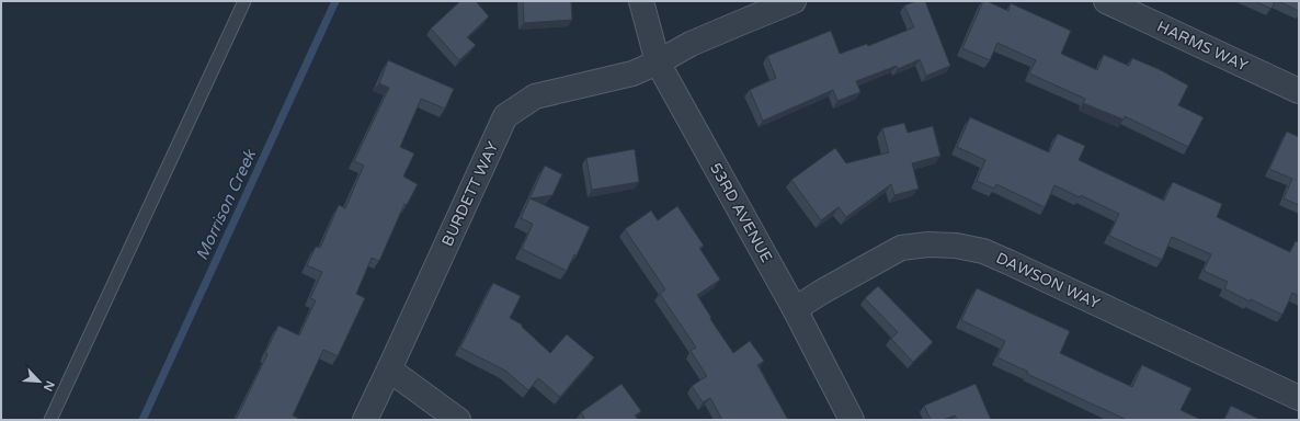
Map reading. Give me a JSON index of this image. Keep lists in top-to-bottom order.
{
  "streets": {
    "street": [
      "HARMS WAY",
      "BURDETT WAY",
      "53RD AVENUE",
      "DAWSON WAY"
    ]
  },
  "crossings": [
    ["BURDETT WAY", "53RD AVENUE"],
    ["53RD AVENUE", "DAWSON WAY"]
  ],
  "water": ["Morrison Creek"],
  "north": "bottom right"
}
